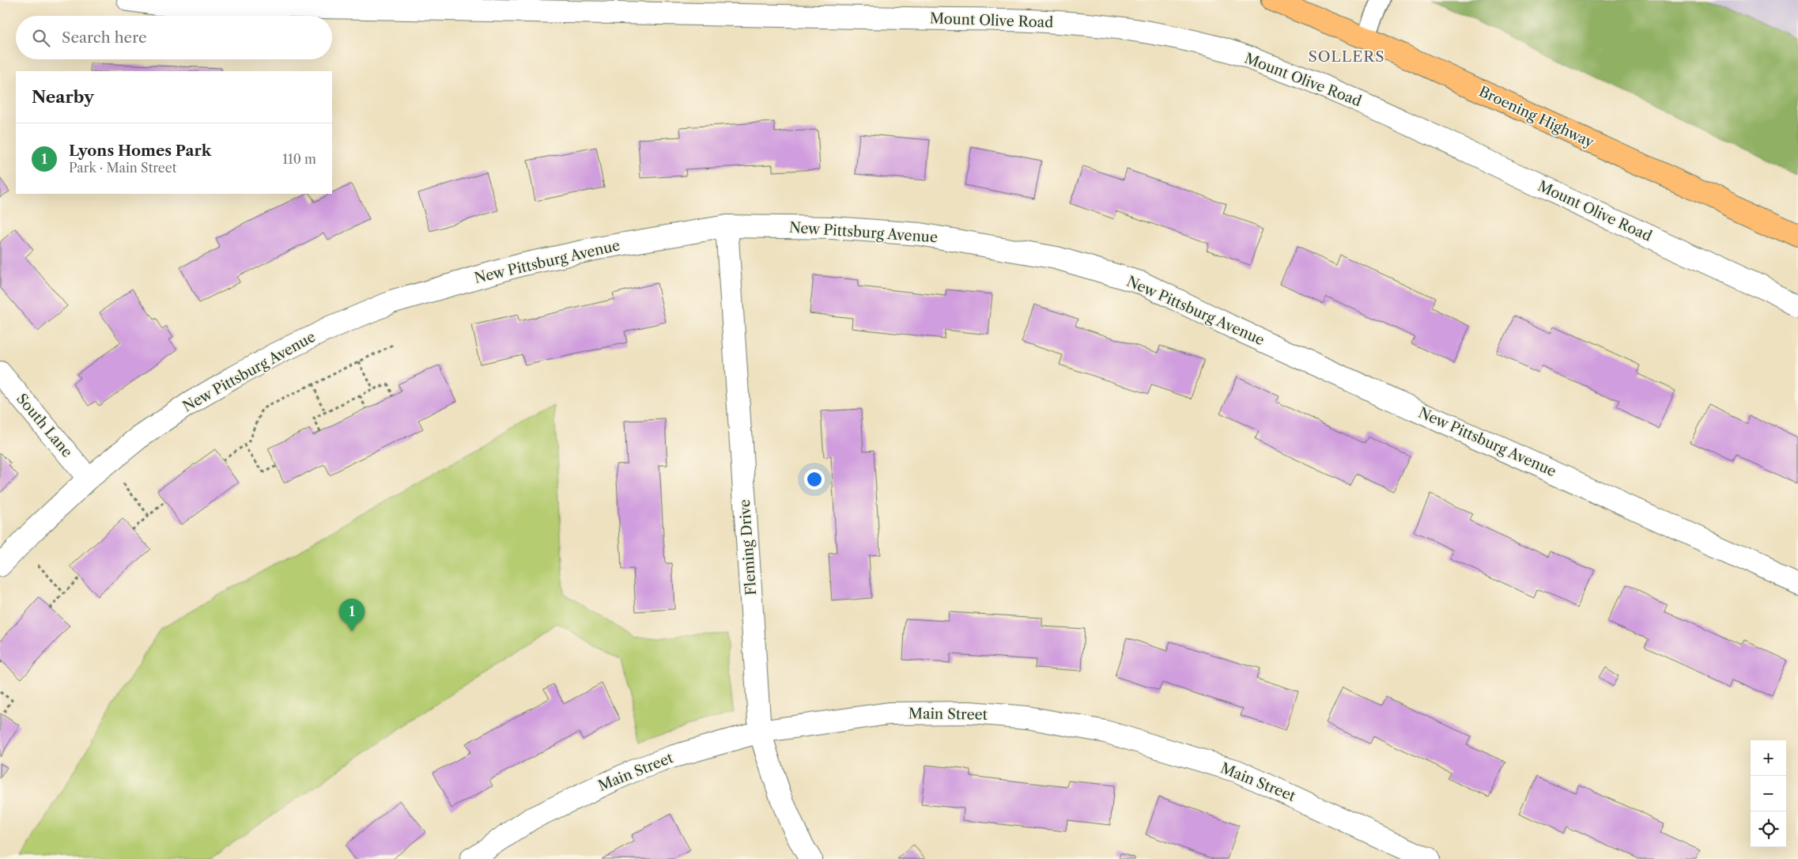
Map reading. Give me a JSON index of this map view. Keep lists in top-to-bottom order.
{
  "streets": {
    "main road": ["Broening Highway"],
    "street": [
      "Mount Olive Road",
      "New Pittsburg Avenue",
      "South Lane",
      "Fleming Drive",
      "Main Street"
    ]
  },
  "crossings": [
    ["New Pittsburg Avenue", "South Lane"],
    ["New Pittsburg Avenue", "Fleming Drive"],
    ["Fleming Drive", "Main Street"]
  ],
  "districts": ["SOLLERS"],
  "page": {
    "search": "Search here",
    "heading": "Nearby",
    "list": [
      {
        "mark": "1",
        "name": "Lyons Homes Park",
        "note": "Park · Main Street",
        "value": "110 m"
      }
    ],
    "pins": "1",
    "map_buttons": ["+", "−"]
  }
}
